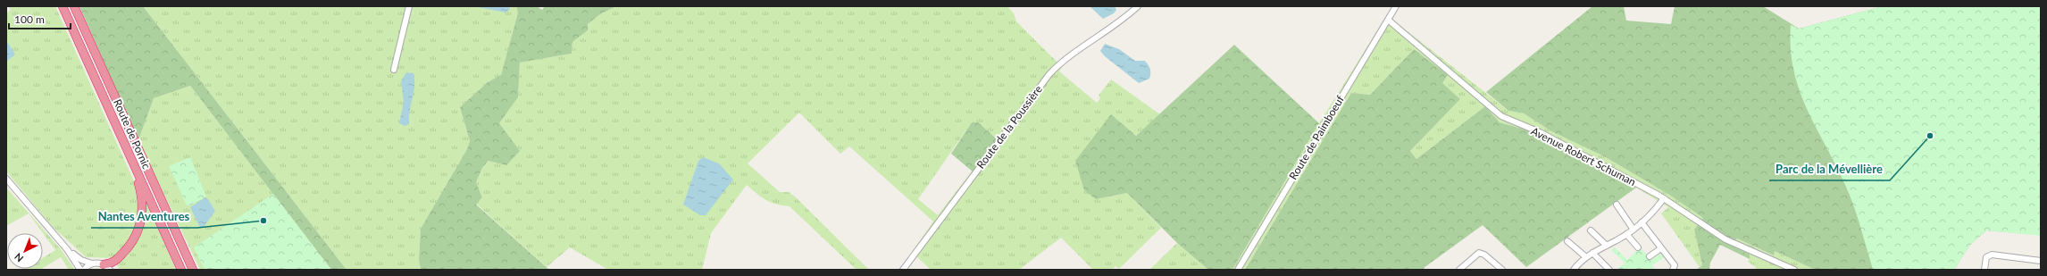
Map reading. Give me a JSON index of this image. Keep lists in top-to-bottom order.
{
  "streets": {
    "highway": ["Route de Pornic"],
    "street": ["Route de la Poussière", "Route de Paimboeuf", "Avenue Robert Schuman"]
  },
  "crossings": [
    ["Route de Paimboeuf", "Avenue Robert Schuman"]
  ],
  "places": ["Parc de la Mévellière", "Nantes Aventures"],
  "scale_bar": "100 m",
  "north": "bottom left"
}
